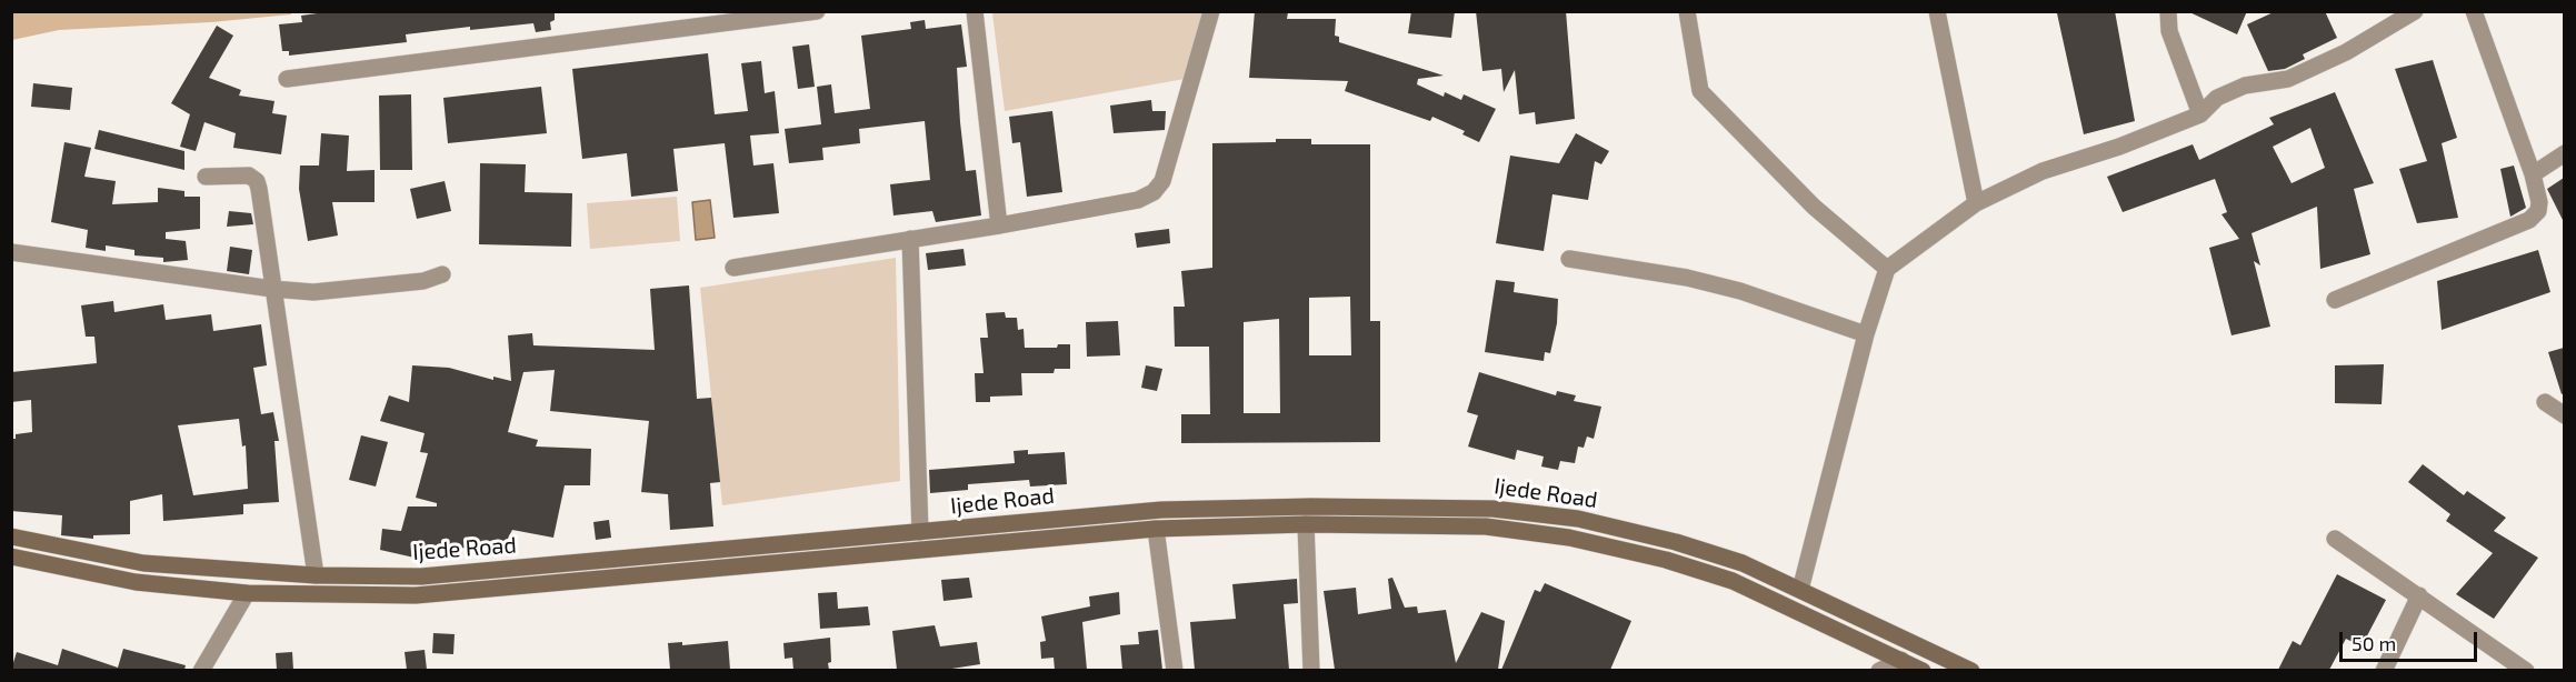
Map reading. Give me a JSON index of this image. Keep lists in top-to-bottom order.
{
  "streets": {
    "main road": ["Ijede Road"]
  },
  "scale_bar": "50 m"
}
